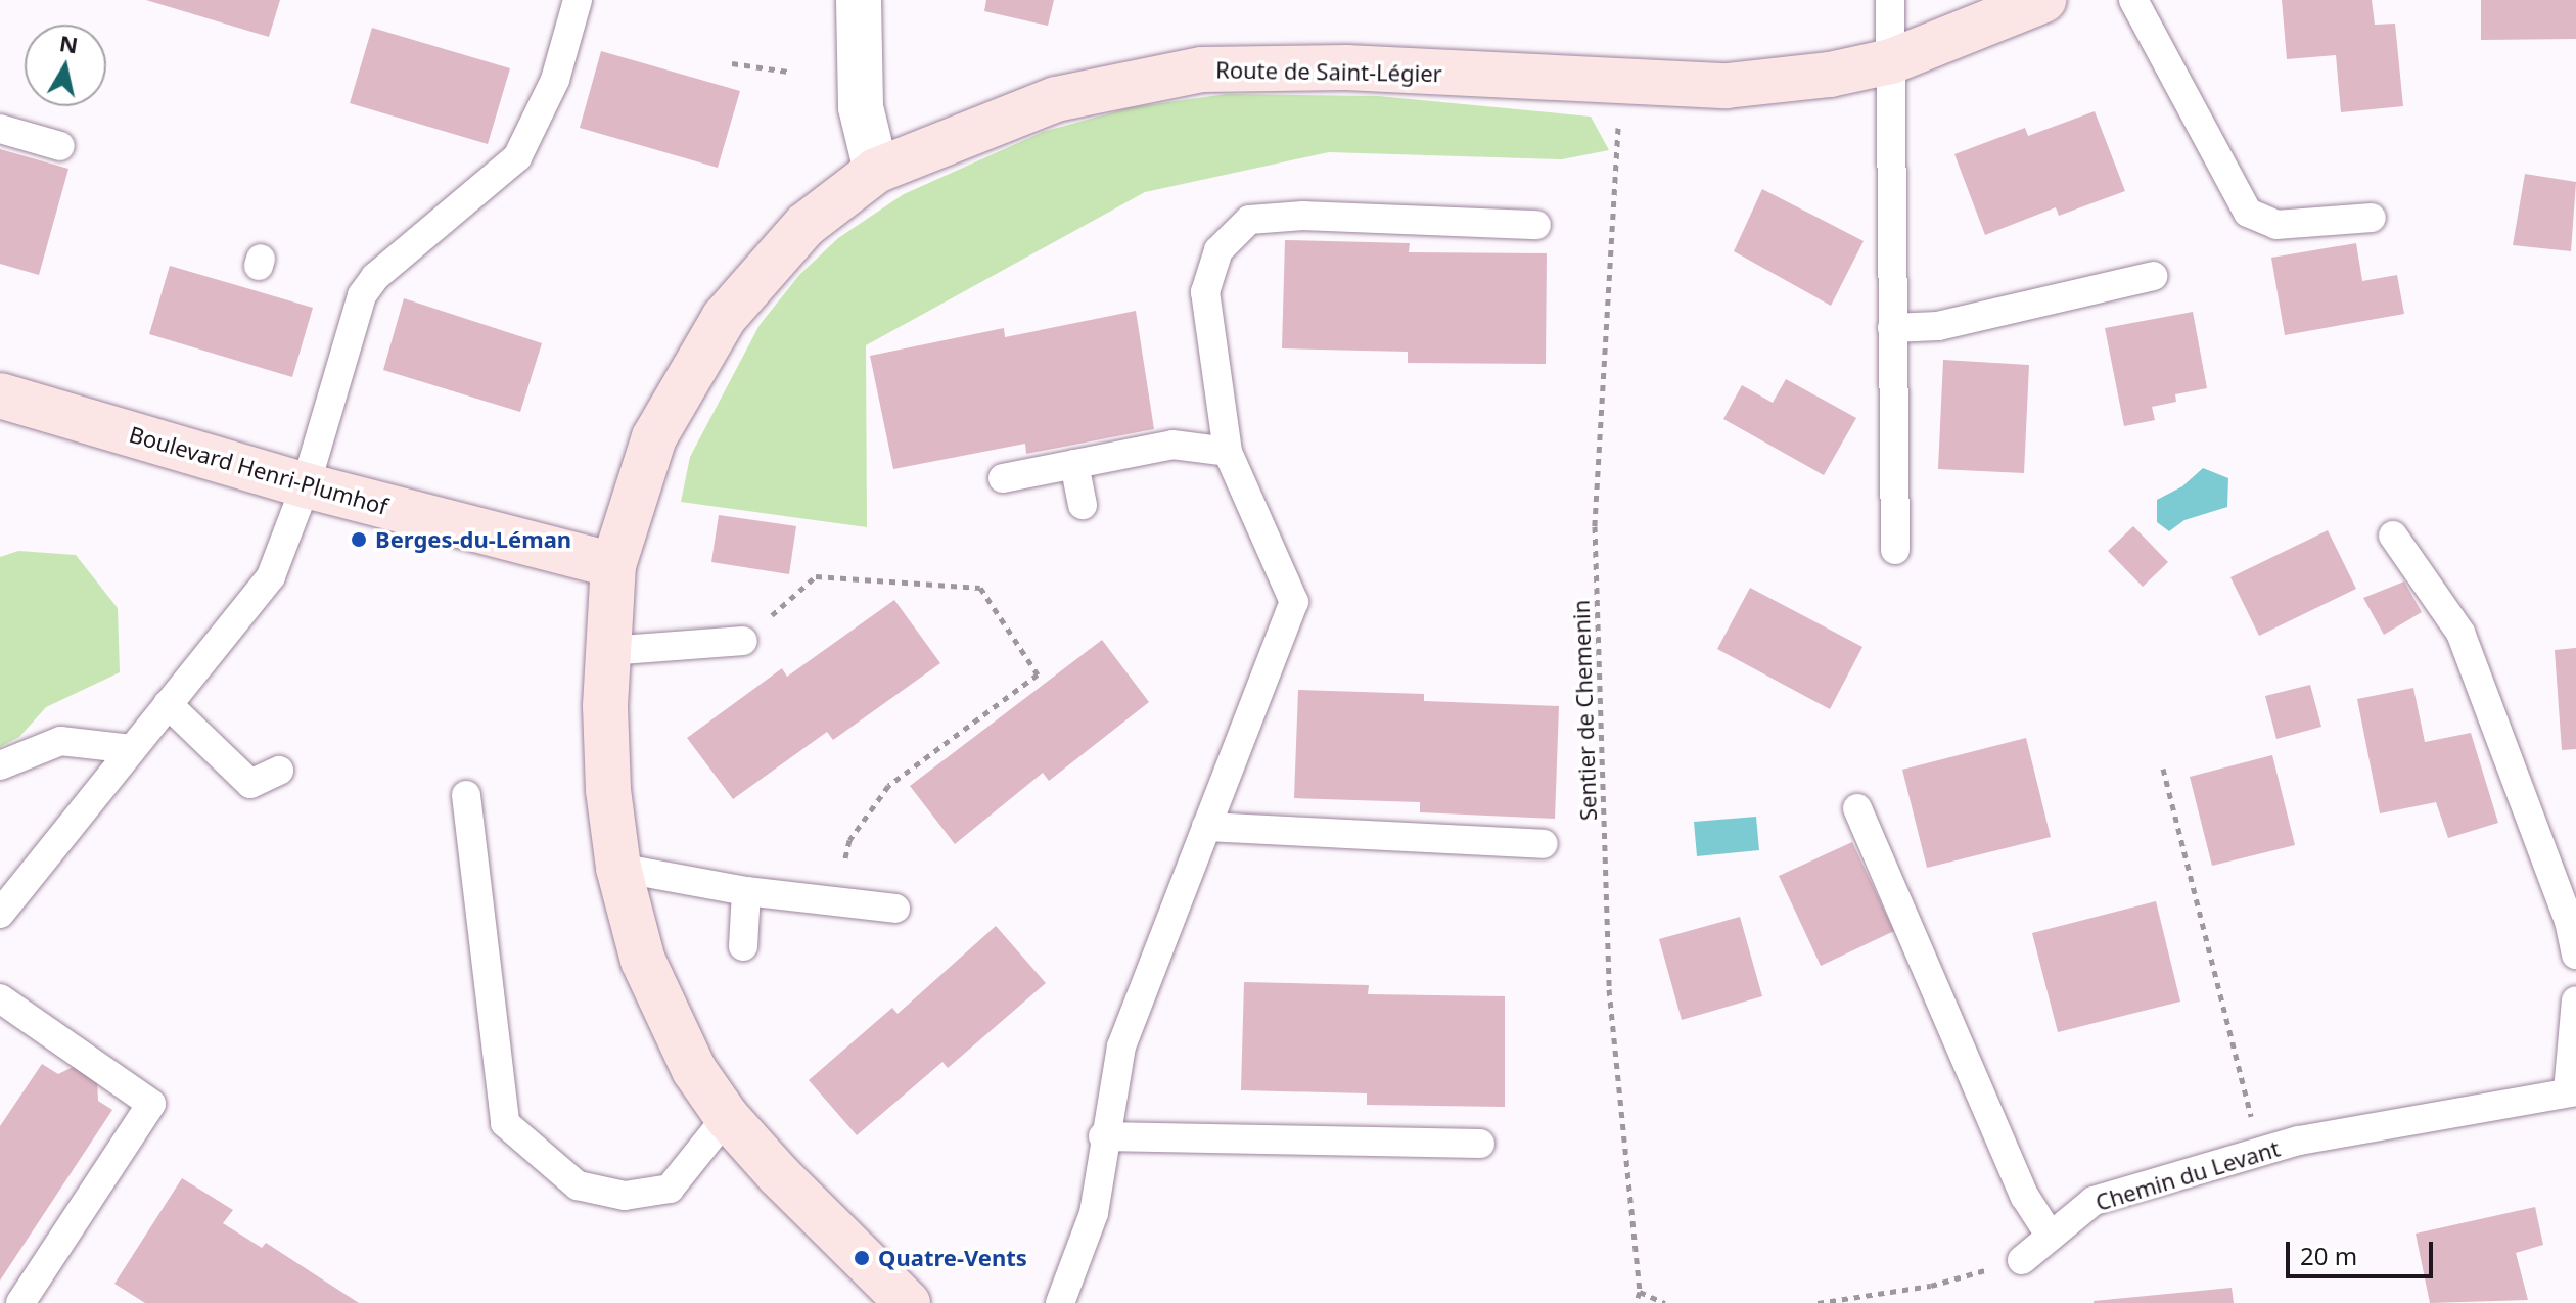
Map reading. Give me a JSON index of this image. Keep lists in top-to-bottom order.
{
  "streets": {
    "main road": ["Route de Saint-Légier", "Boulevard Henri-Plumhof"],
    "lane": ["Chemin du Levant"],
    "path": ["Sentier de Chemenin"]
  },
  "crossings": [
    ["Route de Saint-Légier", "Boulevard Henri-Plumhof"]
  ],
  "places": ["Berges-du-Léman", "Quatre-Vents"],
  "scale_bar": "20 m",
  "north": "top"
}
